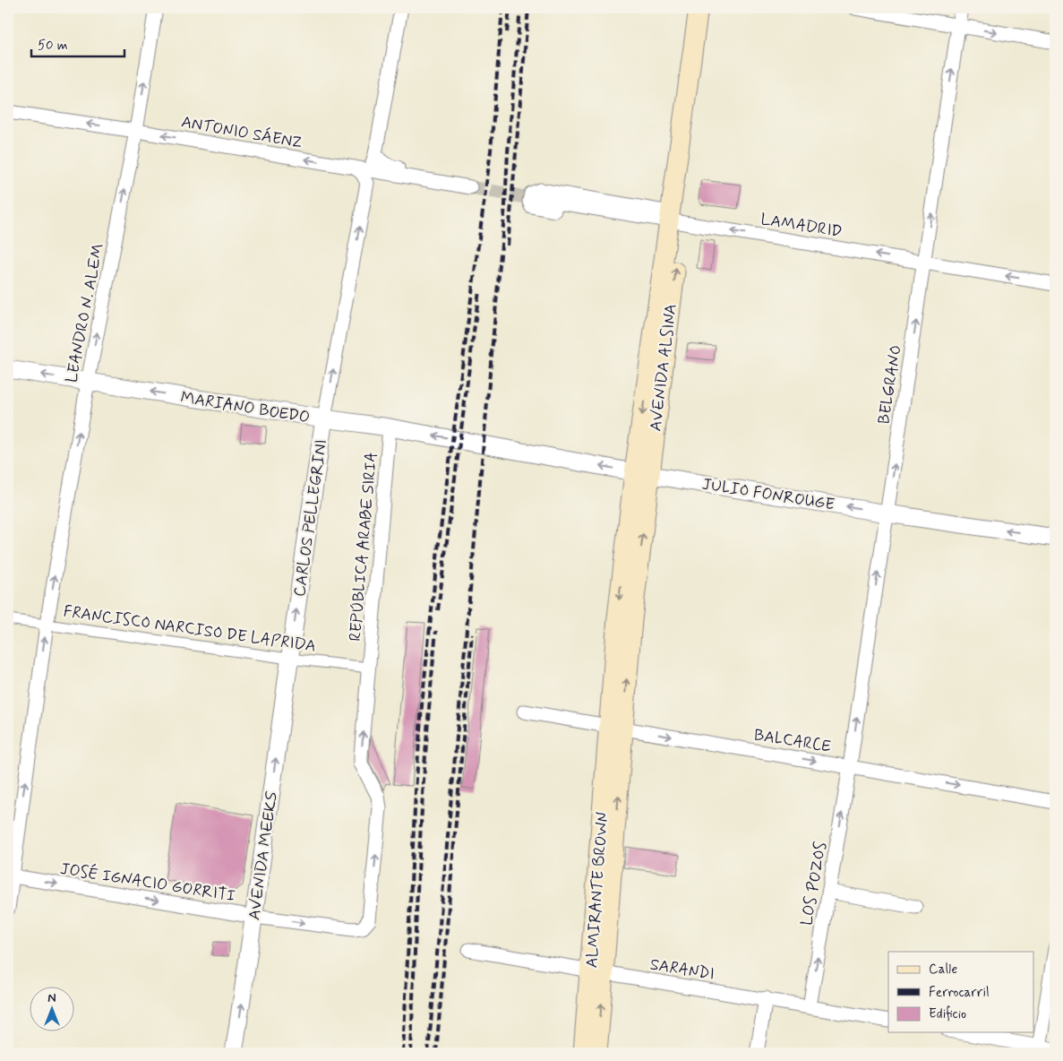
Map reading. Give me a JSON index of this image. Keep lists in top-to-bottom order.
{
  "streets": {
    "main road": ["AVENIDA ALSINA", "ALMIRANTE BROWN"],
    "street": [
      "ANTONIO SÁENZ",
      "LAMADRID",
      "LEANDRO N. ALEM",
      "BELGRANO",
      "MARIANO BOEDO",
      "JULIO FONROUGE",
      "CARLOS PELLEGRINI",
      "REPÚBLICA ARABE SIRIA",
      "FRANCISCO NARCISO DE LAPRIDA",
      "BALCARCE",
      "AVENIDA MEEKS",
      "JOSÉ IGNACIO GORRITI",
      "LOS POZOS",
      "SARANDI"
    ]
  },
  "crossings": [
    ["ANTONIO SÁENZ", "LEANDRO N. ALEM"],
    ["LAMADRID", "AVENIDA ALSINA"],
    ["LAMADRID", "BELGRANO"],
    ["LEANDRO N. ALEM", "MARIANO BOEDO"],
    ["LEANDRO N. ALEM", "FRANCISCO NARCISO DE LAPRIDA"],
    ["LEANDRO N. ALEM", "JOSÉ IGNACIO GORRITI"],
    ["AVENIDA ALSINA", "JULIO FONROUGE"],
    ["AVENIDA ALSINA", "BALCARCE"],
    ["AVENIDA ALSINA", "ALMIRANTE BROWN"],
    ["BELGRANO", "JULIO FONROUGE"],
    ["BELGRANO", "BALCARCE"],
    ["BELGRANO", "LOS POZOS"],
    ["MARIANO BOEDO", "JULIO FONROUGE"],
    ["MARIANO BOEDO", "CARLOS PELLEGRINI"],
    ["MARIANO BOEDO", "REPÚBLICA ARABE SIRIA"],
    ["CARLOS PELLEGRINI", "FRANCISCO NARCISO DE LAPRIDA"],
    ["CARLOS PELLEGRINI", "AVENIDA MEEKS"],
    ["REPÚBLICA ARABE SIRIA", "FRANCISCO NARCISO DE LAPRIDA"],
    ["REPÚBLICA ARABE SIRIA", "JOSÉ IGNACIO GORRITI"],
    ["FRANCISCO NARCISO DE LAPRIDA", "AVENIDA MEEKS"],
    ["BALCARCE", "LOS POZOS"],
    ["BALCARCE", "ALMIRANTE BROWN"],
    ["AVENIDA MEEKS", "JOSÉ IGNACIO GORRITI"],
    ["LOS POZOS", "SARANDI"],
    ["ALMIRANTE BROWN", "SARANDI"]
  ],
  "one_way": [
    "ANTONIO SÁENZ",
    "LAMADRID",
    "LEANDRO N. ALEM",
    "BELGRANO",
    "MARIANO BOEDO",
    "JULIO FONROUGE",
    "CARLOS PELLEGRINI",
    "REPÚBLICA ARABE SIRIA",
    "BALCARCE",
    "AVENIDA MEEKS",
    "JOSÉ IGNACIO GORRITI",
    "LOS POZOS"
  ],
  "legend": ["Calle", "Ferrocarril", "Edificio"],
  "scale_bar": "50 m",
  "north": "top"
}
